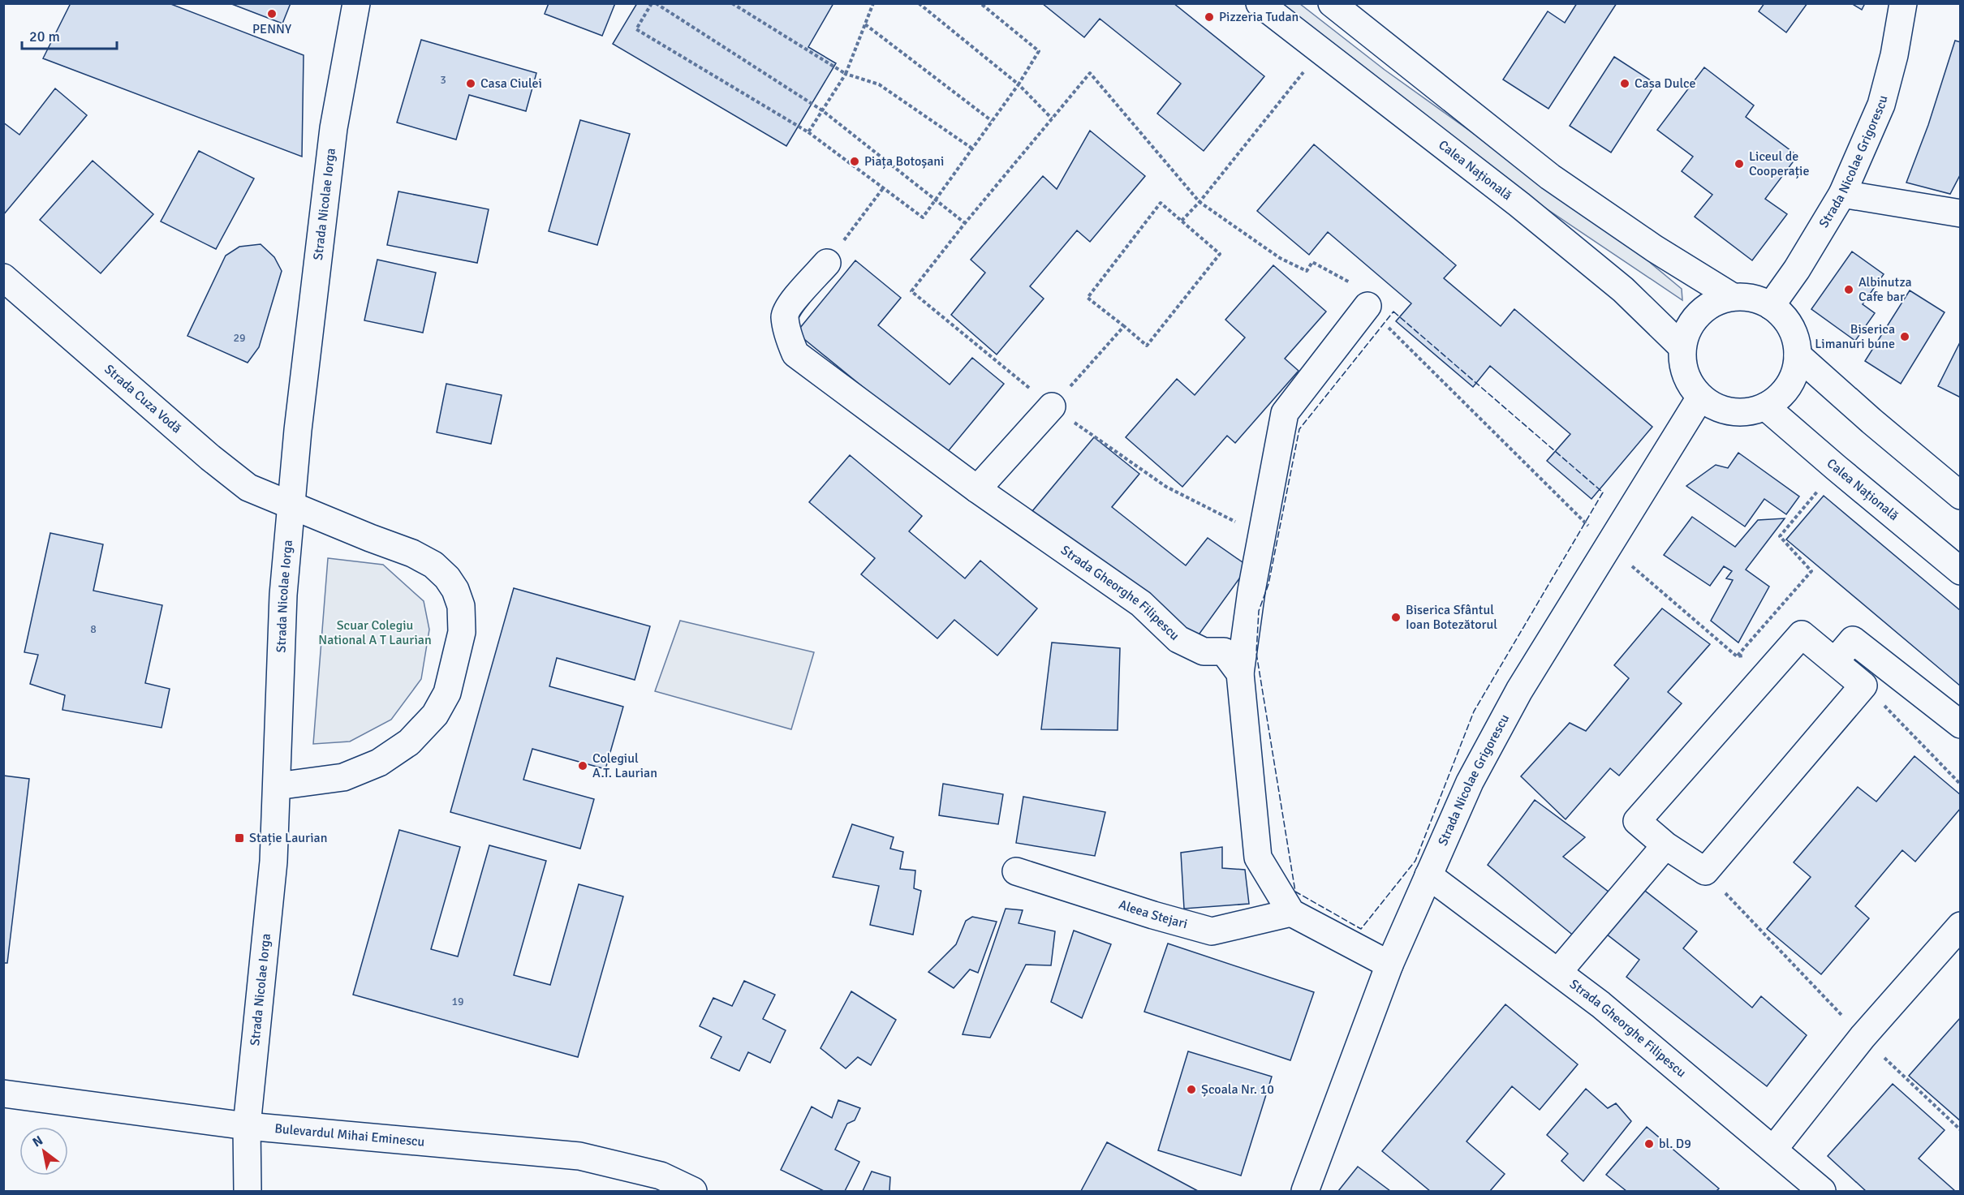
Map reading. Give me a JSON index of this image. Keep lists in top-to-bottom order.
{
  "streets": {
    "main road": [
      "Strada Nicolae Grigorescu",
      "Calea Națională",
      "Strada Nicolae Iorga",
      "Strada Cuza Vodă",
      "Strada Gheorghe Filipescu",
      "Aleea Stejari",
      "Bulevardul Mihai Eminescu"
    ]
  },
  "crossings": [
    ["Strada Nicolae Grigorescu", "Calea Națională"],
    ["Strada Nicolae Grigorescu", "Strada Gheorghe Filipescu"],
    ["Strada Nicolae Iorga", "Strada Cuza Vodă"],
    ["Strada Nicolae Iorga", "Bulevardul Mihai Eminescu"]
  ],
  "parks": ["Scuar Colegiu National A T Laurian"],
  "places": {
    "other": [
      "PENNY",
      "Pizzeria Tudan",
      "Casa Ciulei",
      "Casa Dulce",
      "Piața Botoșani",
      "Liceul de Cooperație",
      "Albinutza Cafe bar",
      "Biserica Limanuri bune",
      "Biserica Sfântul Ioan Botezătorul",
      "Colegiul A.T. Laurian",
      "Școala Nr. 10",
      "bl. D9"
    ],
    "transit": ["Stație Laurian"]
  },
  "house_numbers": [
    "3",
    "29",
    "8",
    "19"
  ],
  "scale_bar": "20 m",
  "north": "top left"
}
